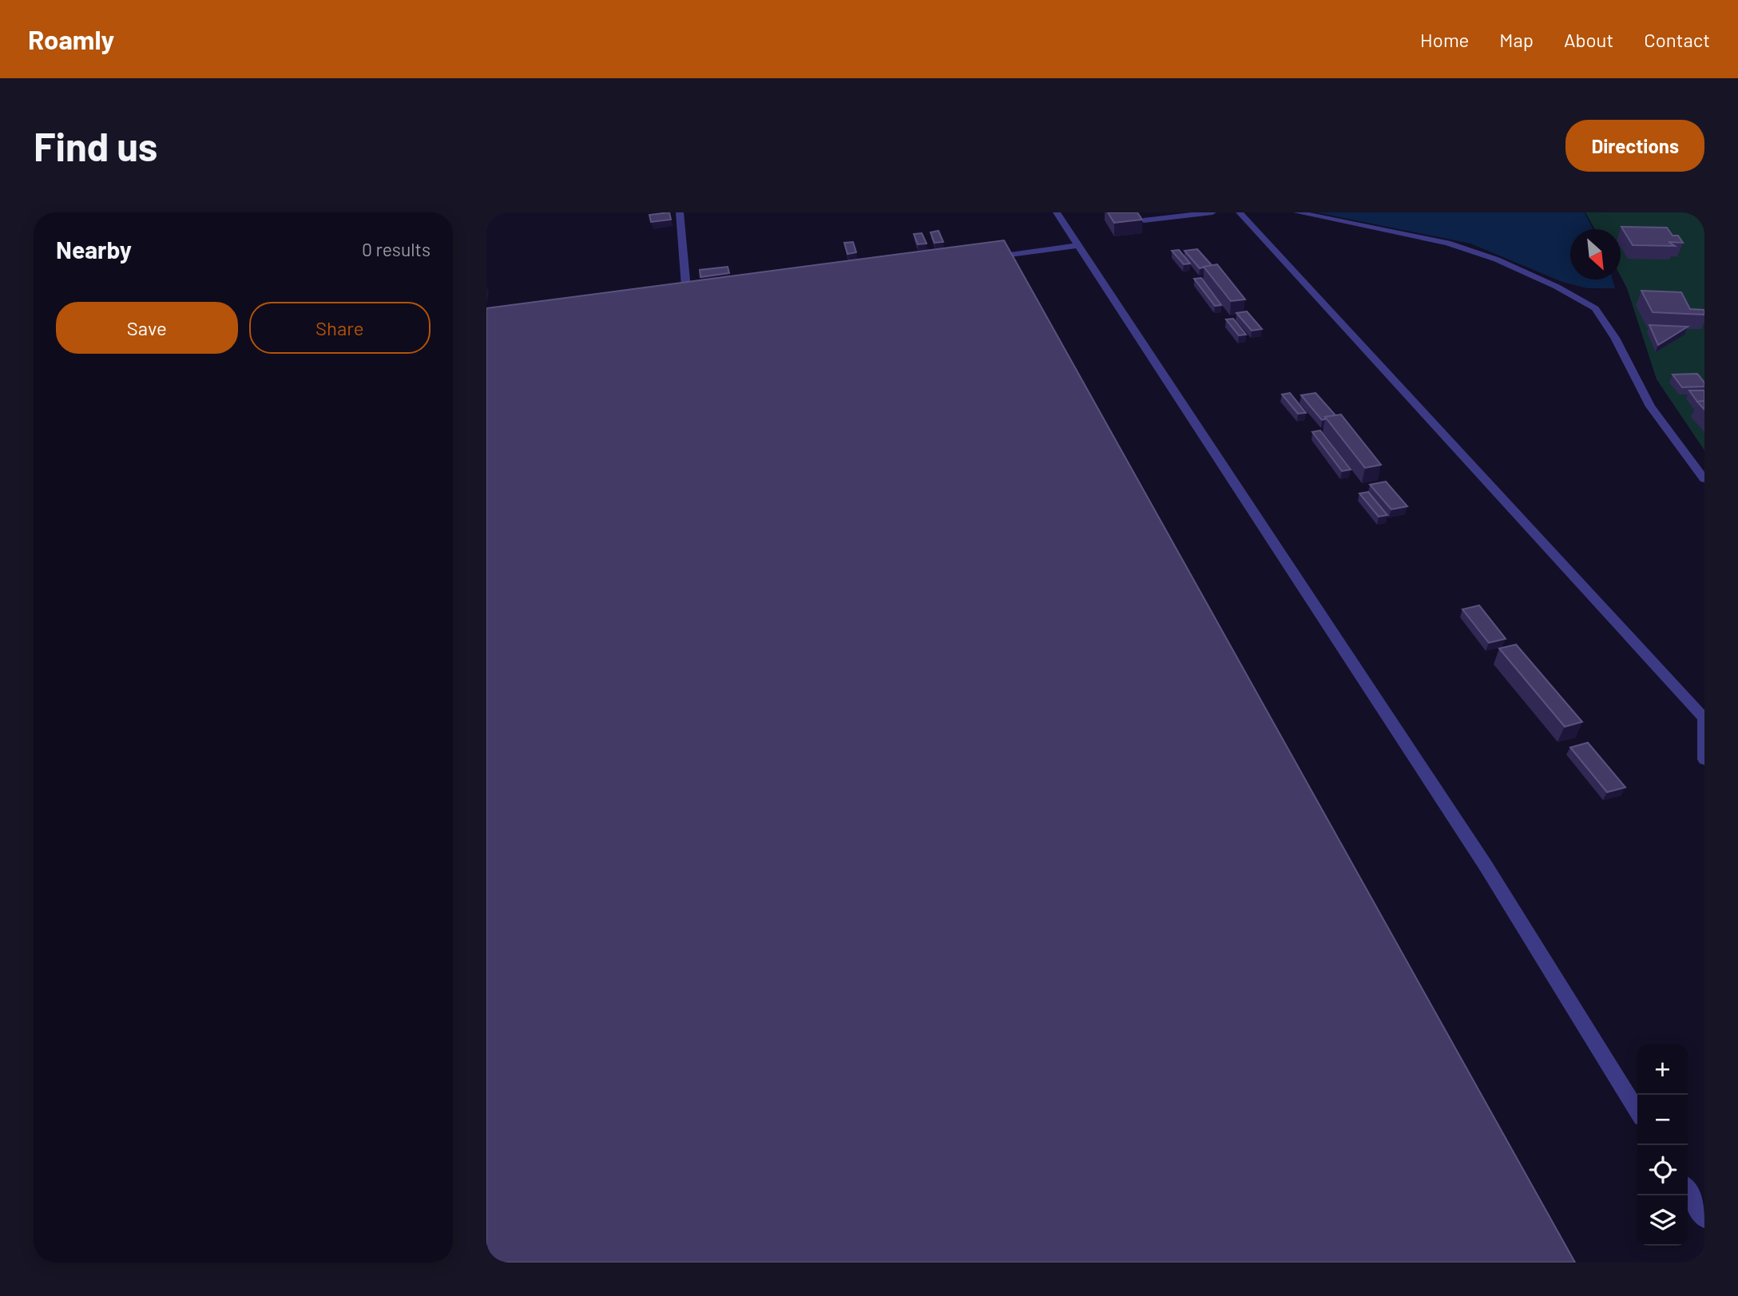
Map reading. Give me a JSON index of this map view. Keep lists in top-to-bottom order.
{
  "north": "bottom right",
  "page": {
    "header": "Roamly",
    "nav": [
      "Home",
      "Map",
      "About",
      "Contact"
    ],
    "buttons": [
      "Directions",
      ["Save", "Share"]
    ],
    "title": "Find us",
    "heading": ["Nearby", "0 results"],
    "map_buttons": ["+", "−"]
  }
}
